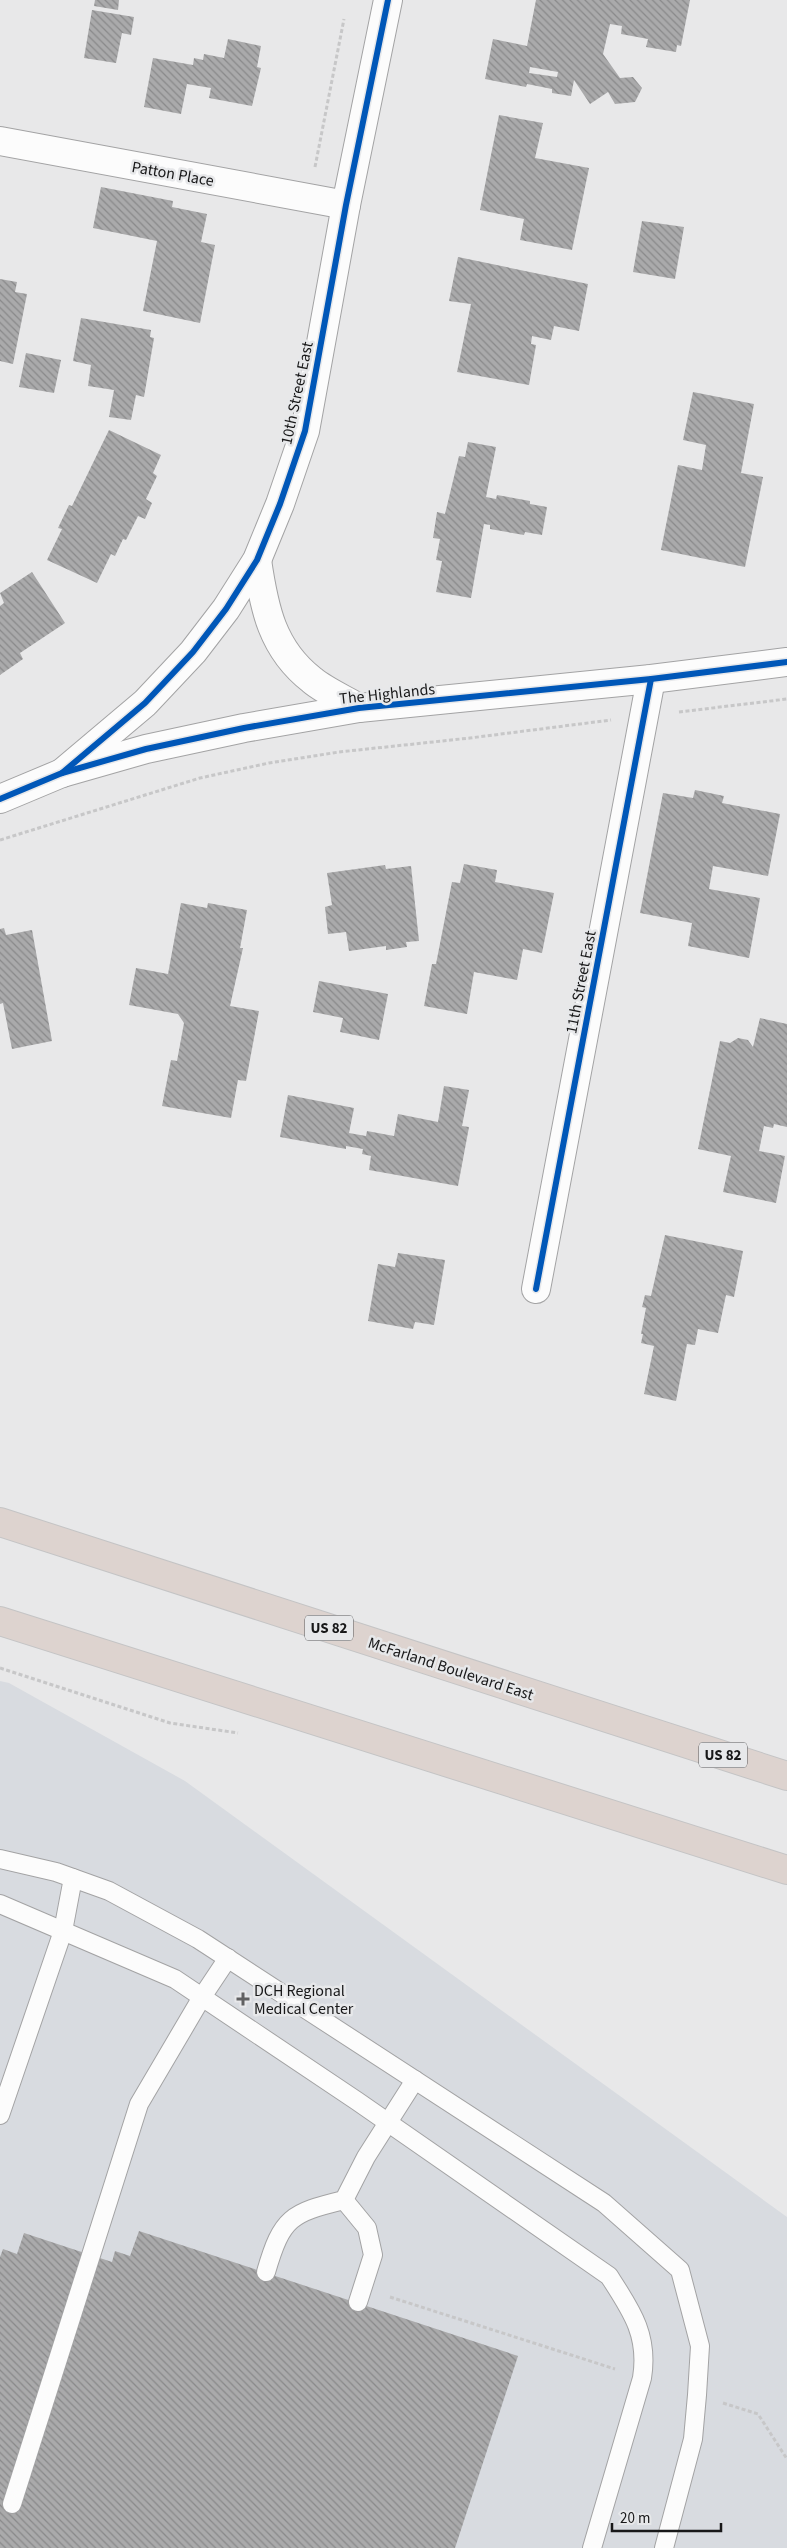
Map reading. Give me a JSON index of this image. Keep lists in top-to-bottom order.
{
  "streets": {
    "highway": ["US 82", "McFarland Boulevard East"],
    "street": [
      "Patton Place",
      "10th Street East",
      "The Highlands",
      "11th Street East"
    ]
  },
  "crossings": [
    ["Patton Place", "10th Street East"],
    ["10th Street East", "The Highlands"],
    ["The Highlands", "11th Street East"]
  ],
  "places": {
    "health": ["DCH Regional Medical Center"]
  },
  "scale_bar": "20 m"
}
